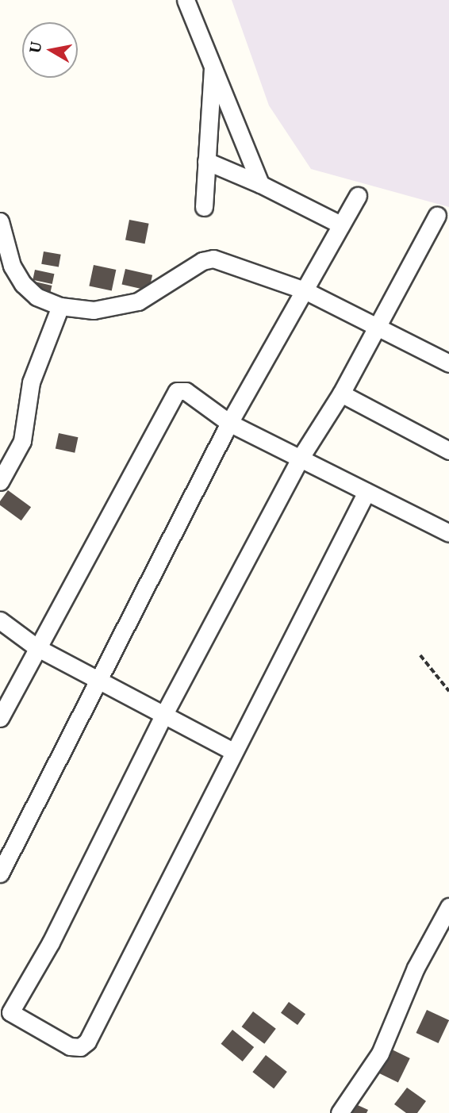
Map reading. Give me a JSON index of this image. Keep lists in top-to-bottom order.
{
  "north": "left"
}
